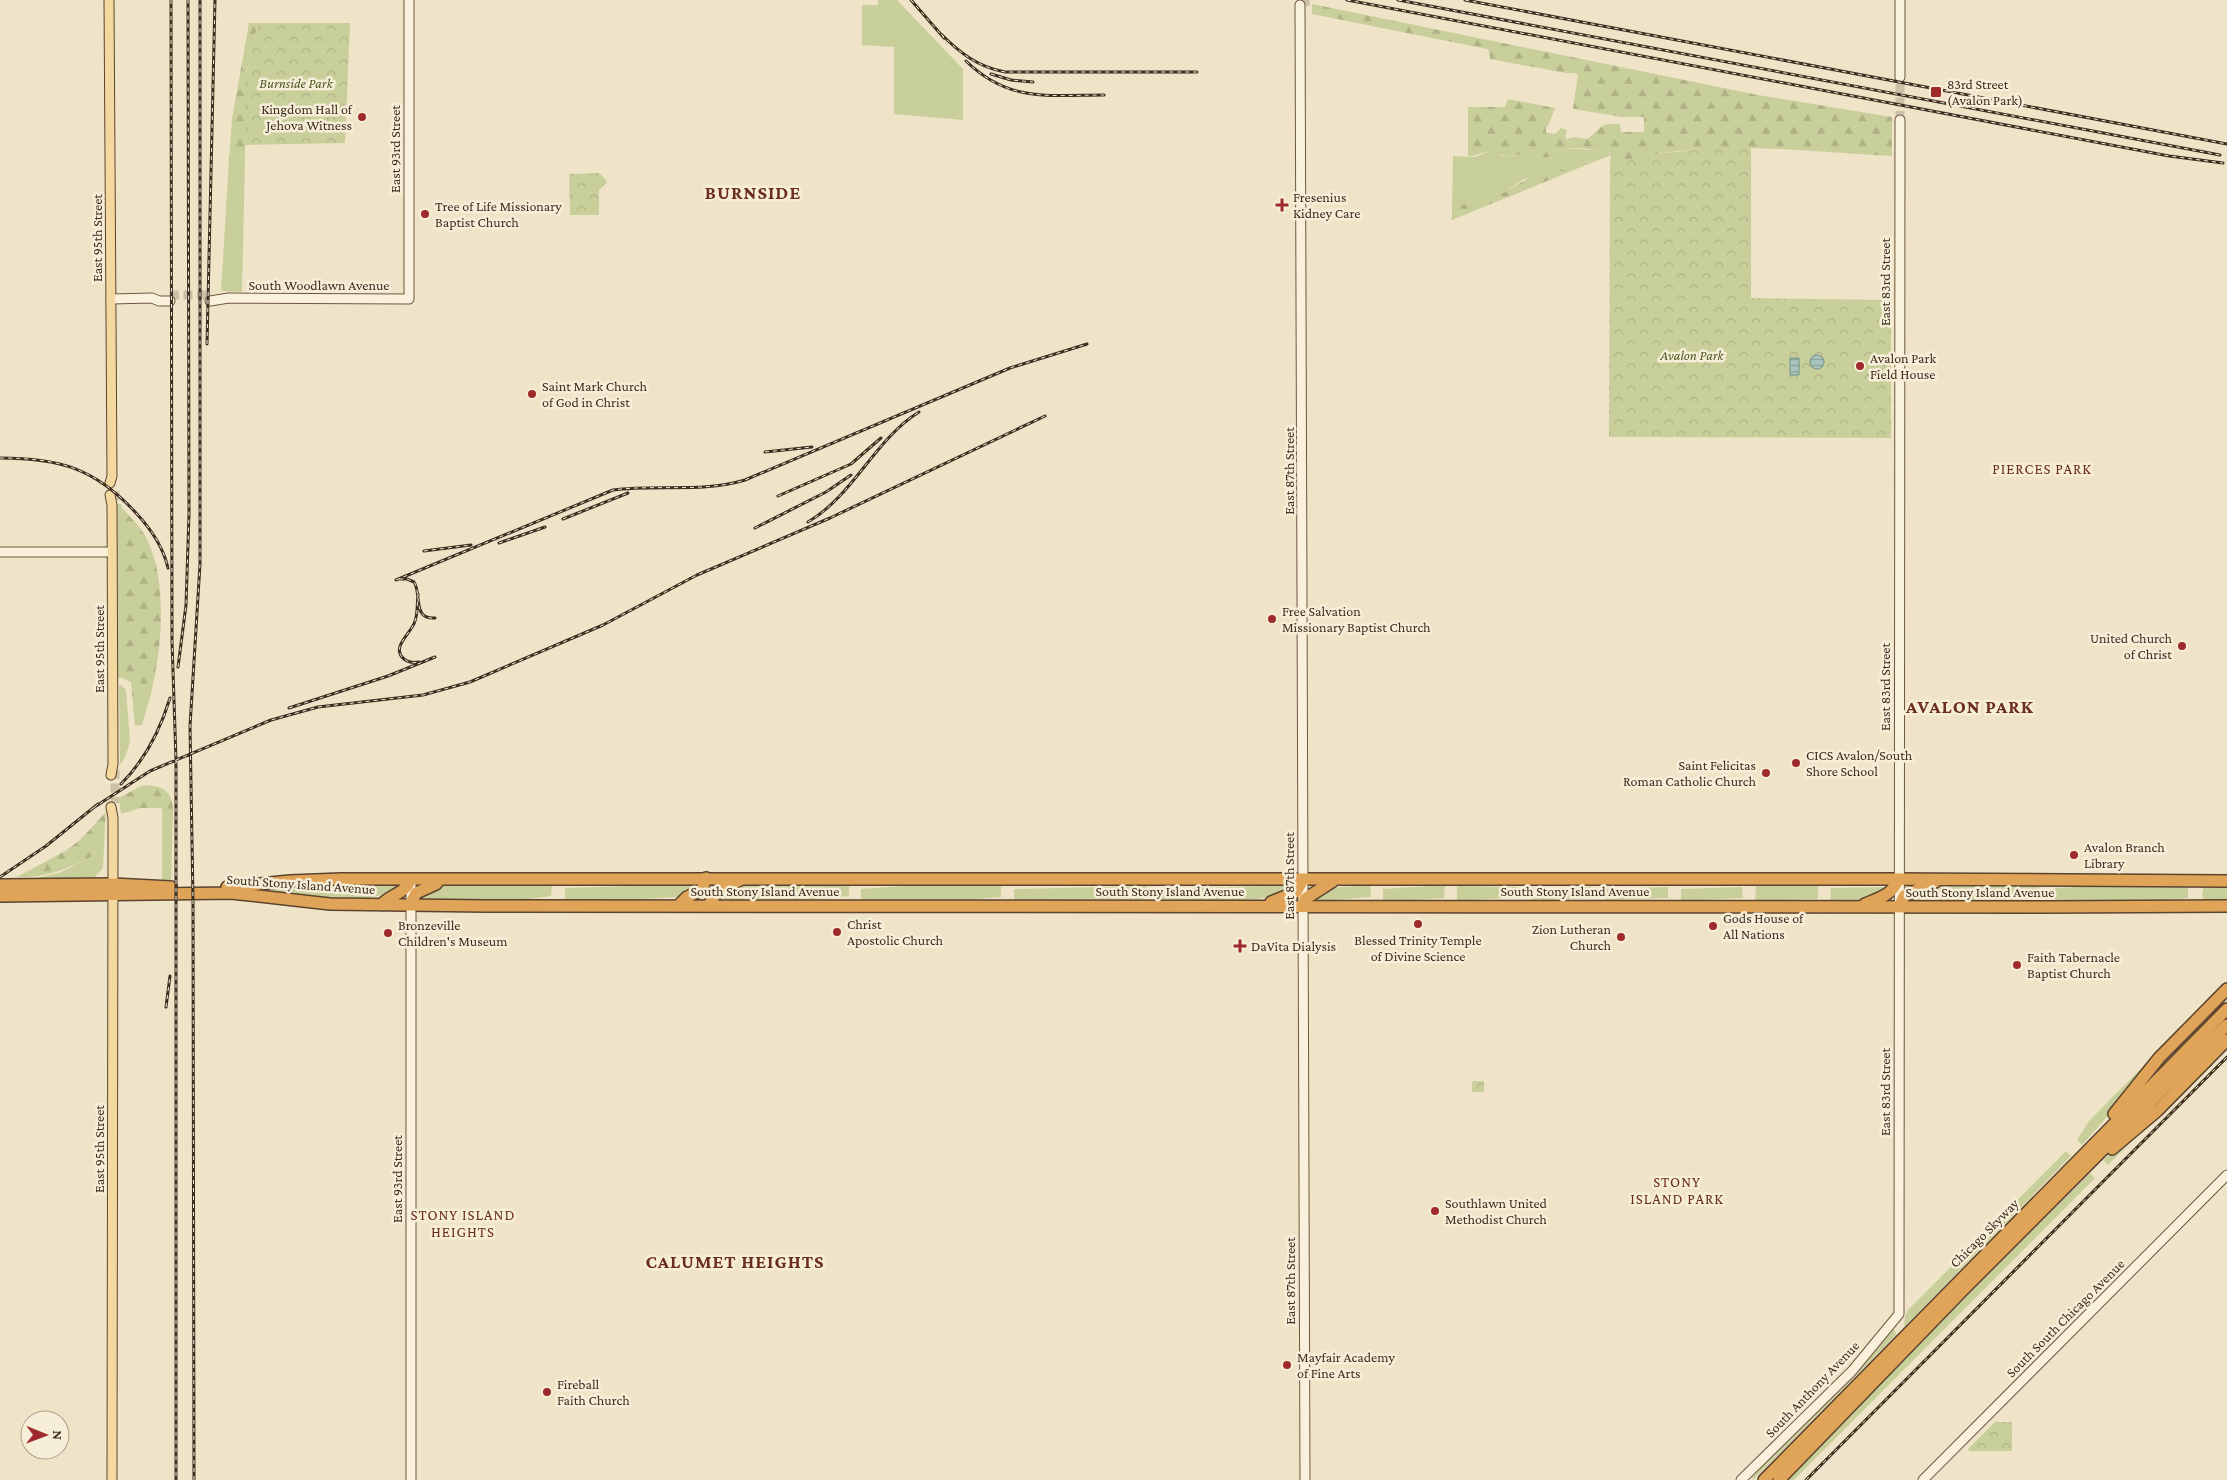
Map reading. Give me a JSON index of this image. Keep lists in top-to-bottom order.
{
  "streets": {
    "highway": ["South Stony Island Avenue", "Chicago Skyway"],
    "main road": ["East 95th Street"],
    "street": [
      "East 93rd Street",
      "East 83rd Street",
      "South Woodlawn Avenue",
      "East 87th Street",
      "South South Chicago Avenue",
      "South Anthony Avenue"
    ]
  },
  "crossings": [
    ["East 93rd Street", "South Woodlawn Avenue"],
    ["East 93rd Street", "South Stony Island Avenue"],
    ["East 95th Street", "South Stony Island Avenue"],
    ["East 83rd Street", "South Stony Island Avenue"],
    ["East 83rd Street", "South Anthony Avenue"],
    ["East 87th Street", "South Stony Island Avenue"]
  ],
  "districts": [
    "BURNSIDE",
    "PIERCES PARK",
    "AVALON PARK",
    "STONY ISLAND PARK",
    "STONY ISLAND HEIGHTS",
    "CALUMET HEIGHTS"
  ],
  "parks": ["Burnside Park", "Avalon Park"],
  "places": {
    "transit": ["83rd Street (Avalon Park)"],
    "other": [
      "Kingdom Hall of Jehova Witness",
      "Tree of Life Missionary Baptist Church",
      "Avalon Park Field House",
      "Saint Mark Church of God in Christ",
      "Free Salvation Missionary Baptist Church",
      "United Church of Christ",
      "CICS Avalon/South Shore School",
      "Saint Felicitas Roman Catholic Church",
      "Avalon Branch Library",
      "Blessed Trinity Temple of Divine Science",
      "Gods House of All Nations",
      "Christ Apostolic Church",
      "Bronzeville Children's Museum",
      "Zion Lutheran Church",
      "Faith Tabernacle Baptist Church",
      "Southlawn United Methodist Church",
      "Mayfair Academy of Fine Arts",
      "Fireball Faith Church"
    ],
    "health": ["Fresenius Kidney Care", "DaVita Dialysis"]
  },
  "north": "right"
}
